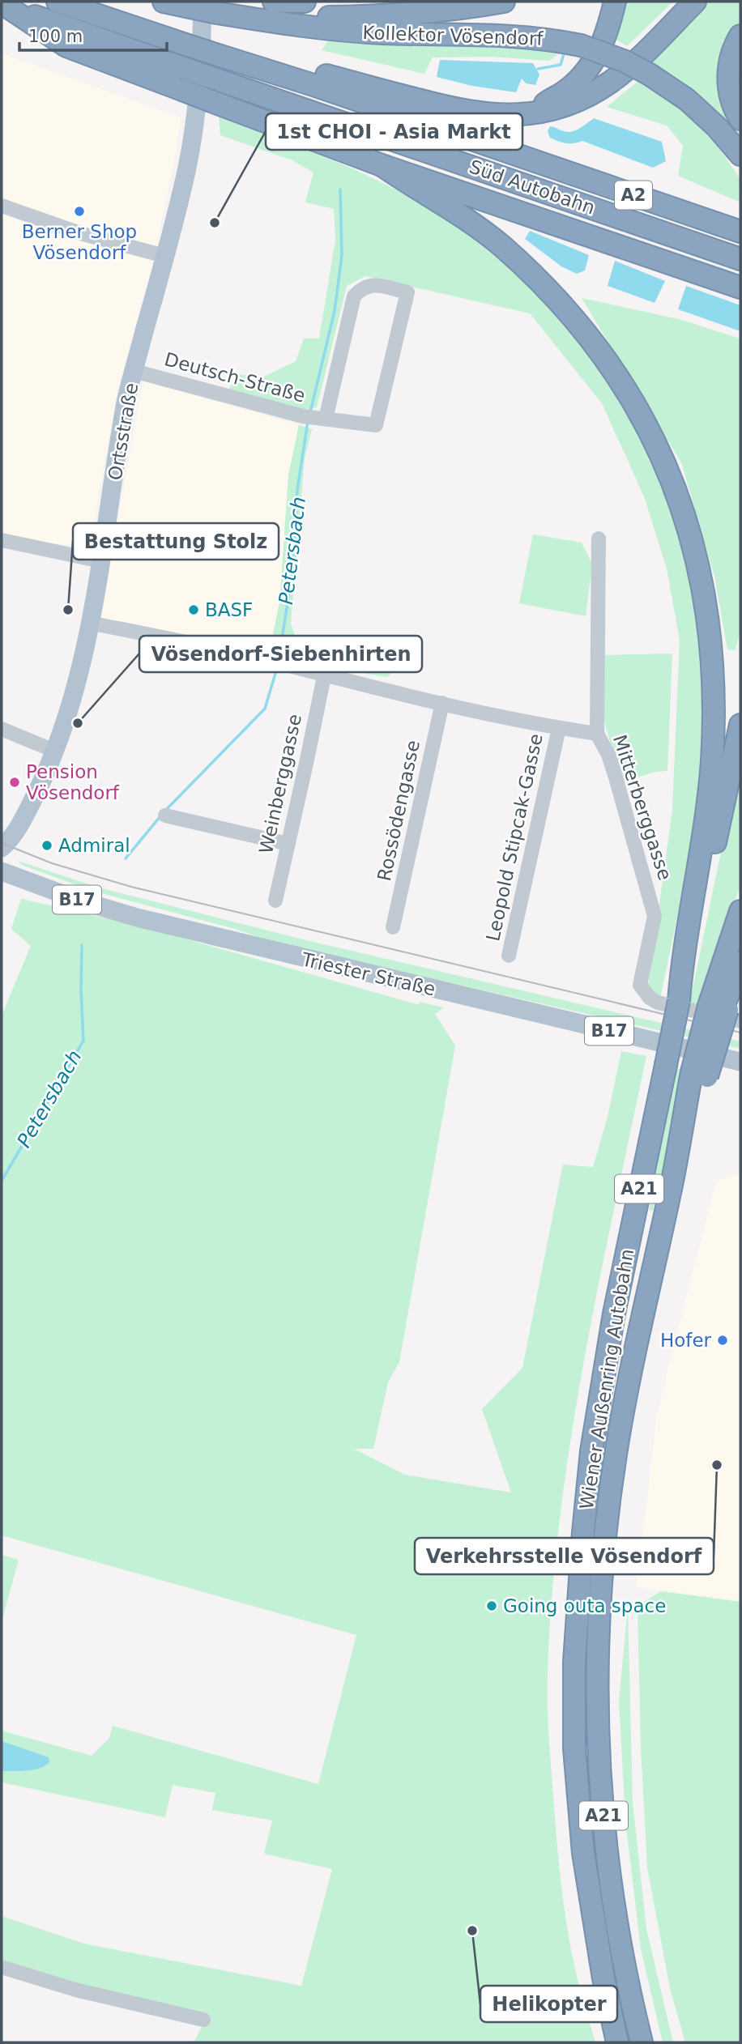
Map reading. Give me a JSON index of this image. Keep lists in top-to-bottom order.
{
  "streets": {
    "highway": [
      "Kollektor Vösendorf",
      "Süd Autobahn",
      "A2",
      "A21",
      "Wiener Außenring Autobahn"
    ],
    "main road": ["Ortsstraße", "B17", "Triester Straße"],
    "street": [
      "Deutsch-Straße",
      "Weinberggasse",
      "Mitterberggasse",
      "Rossödengasse",
      "Leopold Stipcak-Gasse"
    ]
  },
  "crossings": [
    ["Kollektor Vösendorf", "Ortsstraße"],
    ["Deutsch-Straße", "Ortsstraße"]
  ],
  "water": ["Petersbach"],
  "places": [
    "Berner Shop Vösendorf",
    "1st CHOI - Asia Markt",
    "Bestattung Stolz",
    "BASF",
    "Vösendorf-Siebenhirten",
    "Pension Vösendorf",
    "Admiral",
    "Hofer",
    "Verkehrsstelle Vösendorf",
    "Going outa space",
    "Helikopter"
  ],
  "scale_bar": "100 m"
}
